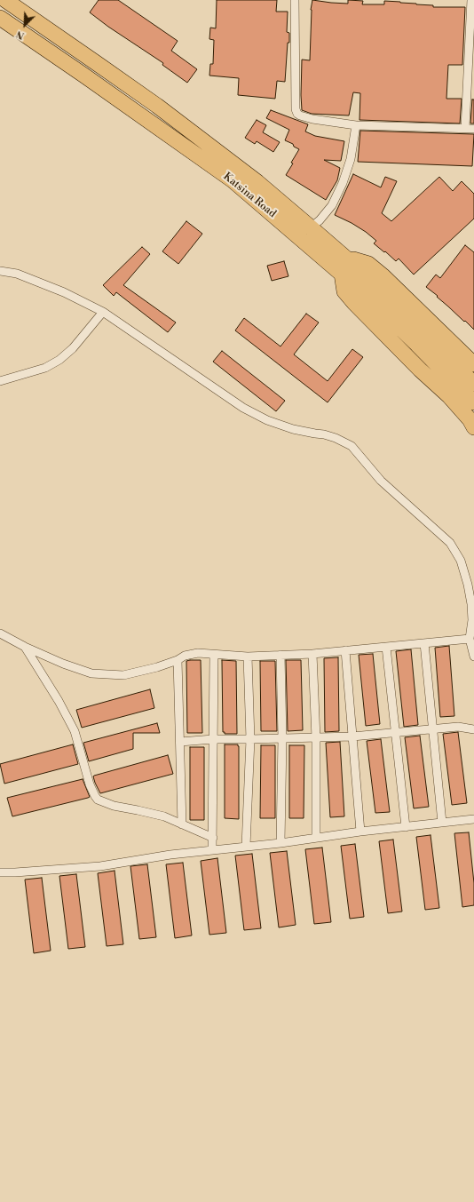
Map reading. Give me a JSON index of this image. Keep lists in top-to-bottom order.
{
  "streets": {
    "highway": ["Katsina Road"]
  },
  "north": "bottom left"
}
